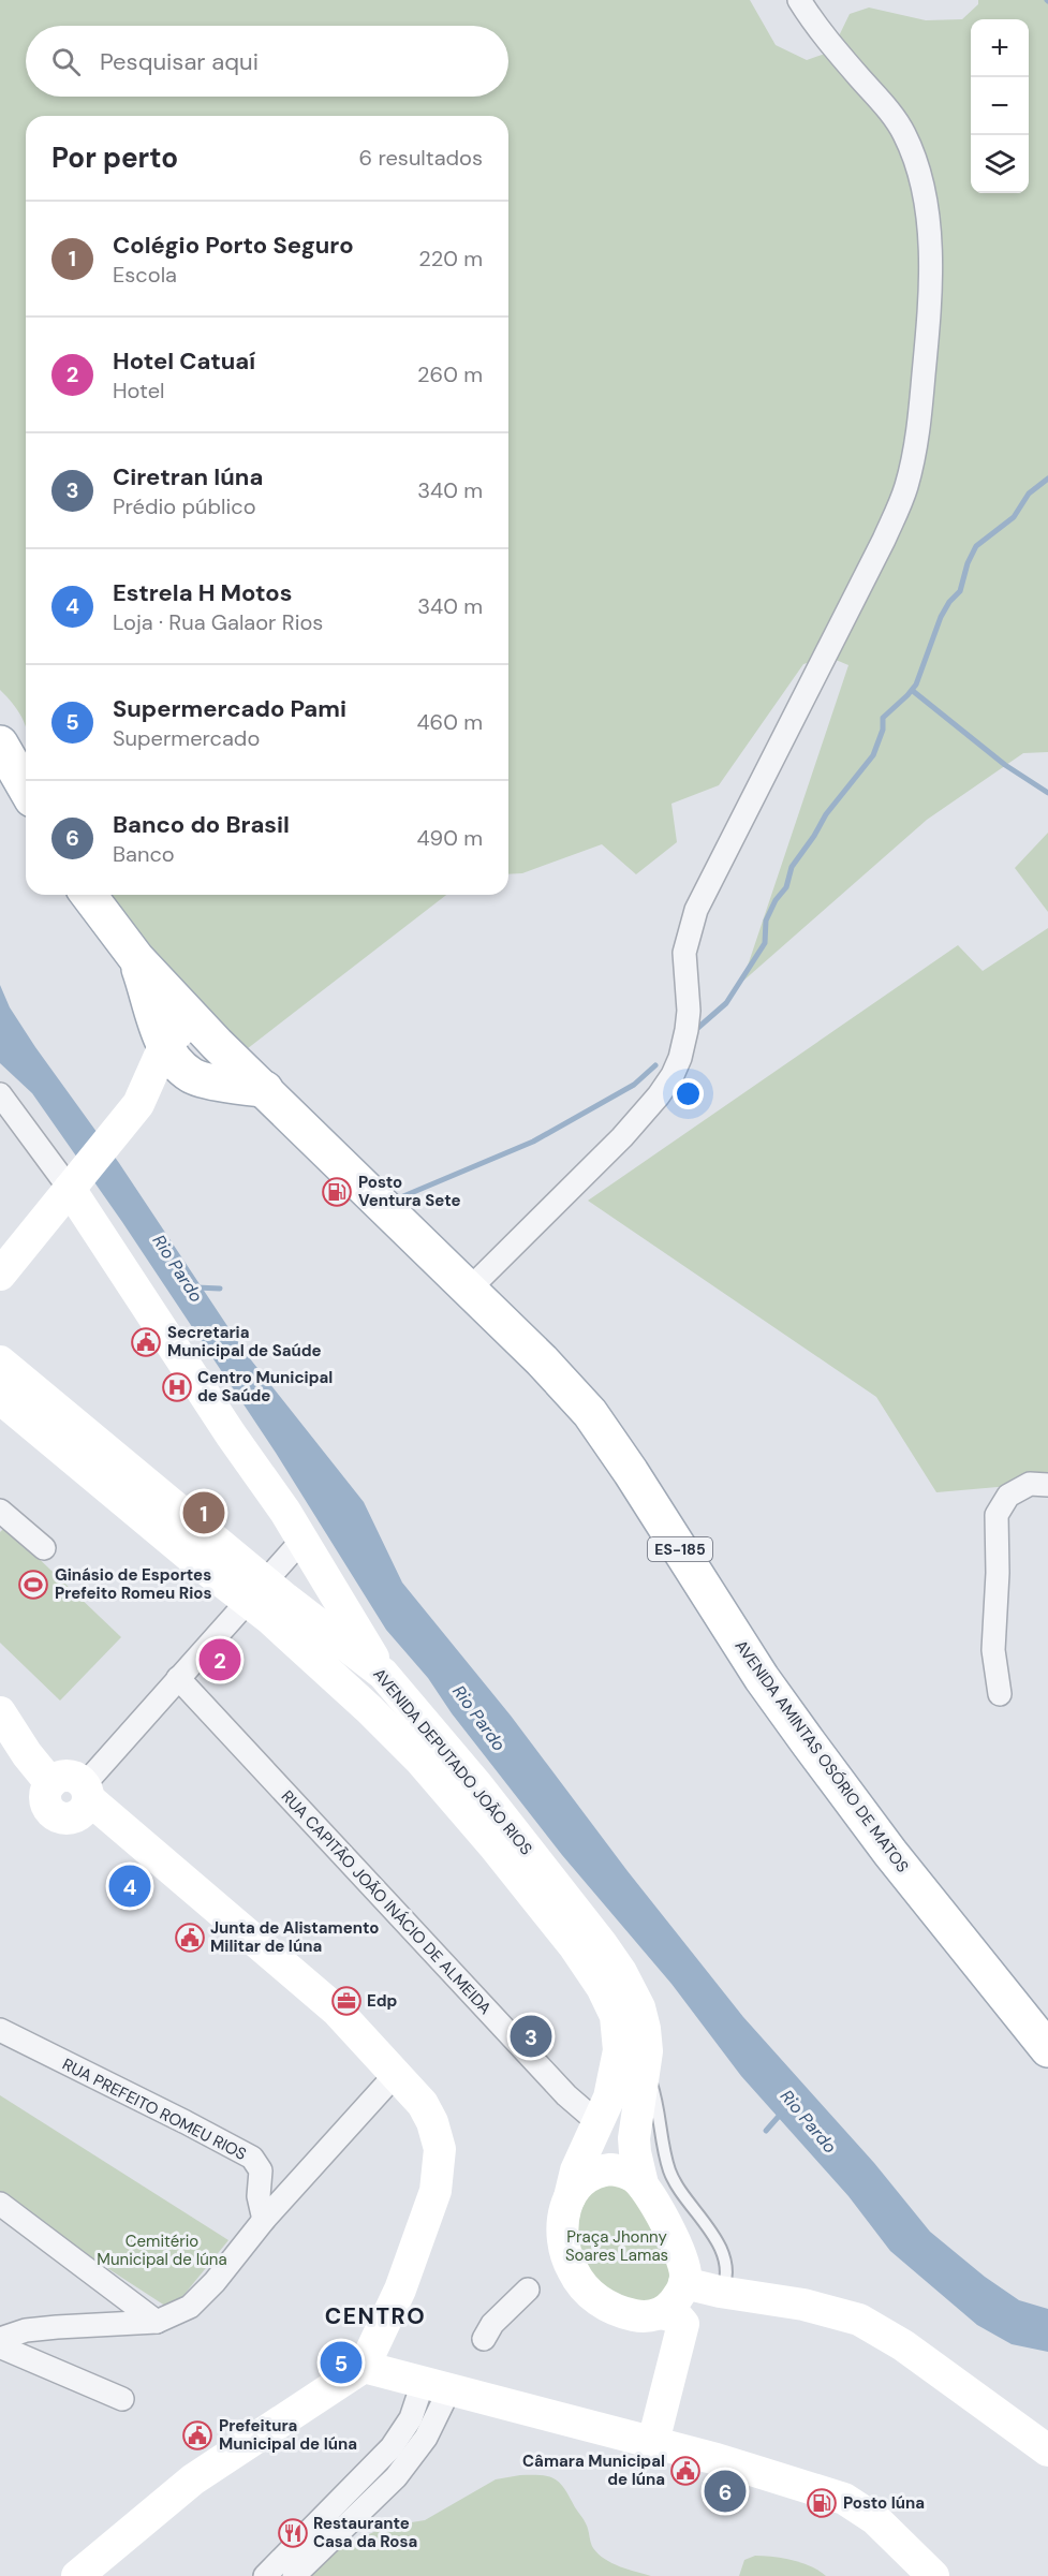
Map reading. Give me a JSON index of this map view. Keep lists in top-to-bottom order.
{
  "streets": {
    "main road": ["ES-185", "AVENIDA AMINTAS OSÓRIO DE MATOS"],
    "street": ["AVENIDA DEPUTADO JOÃO RIOS", "RUA CAPITÃO JOÃO INÁCIO DE ALMEIDA", "RUA PREFEITO ROMEU RIOS"]
  },
  "crossings": [
    ["ES-185", "AVENIDA AMINTAS OSÓRIO DE MATOS"],
    ["AVENIDA DEPUTADO JOÃO RIOS", "RUA CAPITÃO JOÃO INÁCIO DE ALMEIDA"]
  ],
  "districts": ["CENTRO"],
  "water": ["Rio Pardo"],
  "parks": ["Praça Jhonny Soares Lamas", "Cemitério Municipal de Iúna"],
  "places": {
    "fuel station": ["Posto Ventura Sete", "Posto Iúna"],
    "public building": [
      "Secretaria Municipal de Saúde",
      "Junta de Alistamento Militar de Iúna",
      "Prefeitura Municipal de Iúna",
      "Câmara Municipal de Iúna"
    ],
    "hospital": ["Centro Municipal de Saúde"],
    "sports": ["Ginásio de Esportes Prefeito Romeu Rios"],
    "office": ["Edp"],
    "restaurant": ["Restaurante Casa da Rosa"]
  },
  "page": {
    "map_buttons": ["+", "−"],
    "search": "Pesquisar aqui",
    "heading": ["Por perto", "6 resultados"],
    "list": [
      {
        "mark": "1",
        "name": "Colégio Porto Seguro",
        "note": "Escola",
        "value": "220 m"
      },
      {
        "mark": "2",
        "name": "Hotel Catuaí",
        "note": "Hotel",
        "value": "260 m"
      },
      {
        "mark": "3",
        "name": "Ciretran Iúna",
        "note": "Prédio público",
        "value": "340 m"
      },
      {
        "mark": "4",
        "name": "Estrela H Motos",
        "note": "Loja · Rua Galaor Rios",
        "value": "340 m"
      },
      {
        "mark": "5",
        "name": "Supermercado Pami",
        "note": "Supermercado",
        "value": "460 m"
      },
      {
        "mark": "6",
        "name": "Banco do Brasil",
        "note": "Banco",
        "value": "490 m"
      }
    ],
    "pins": [
      "1",
      "2",
      "4",
      "3",
      "5",
      "6"
    ]
  }
}
